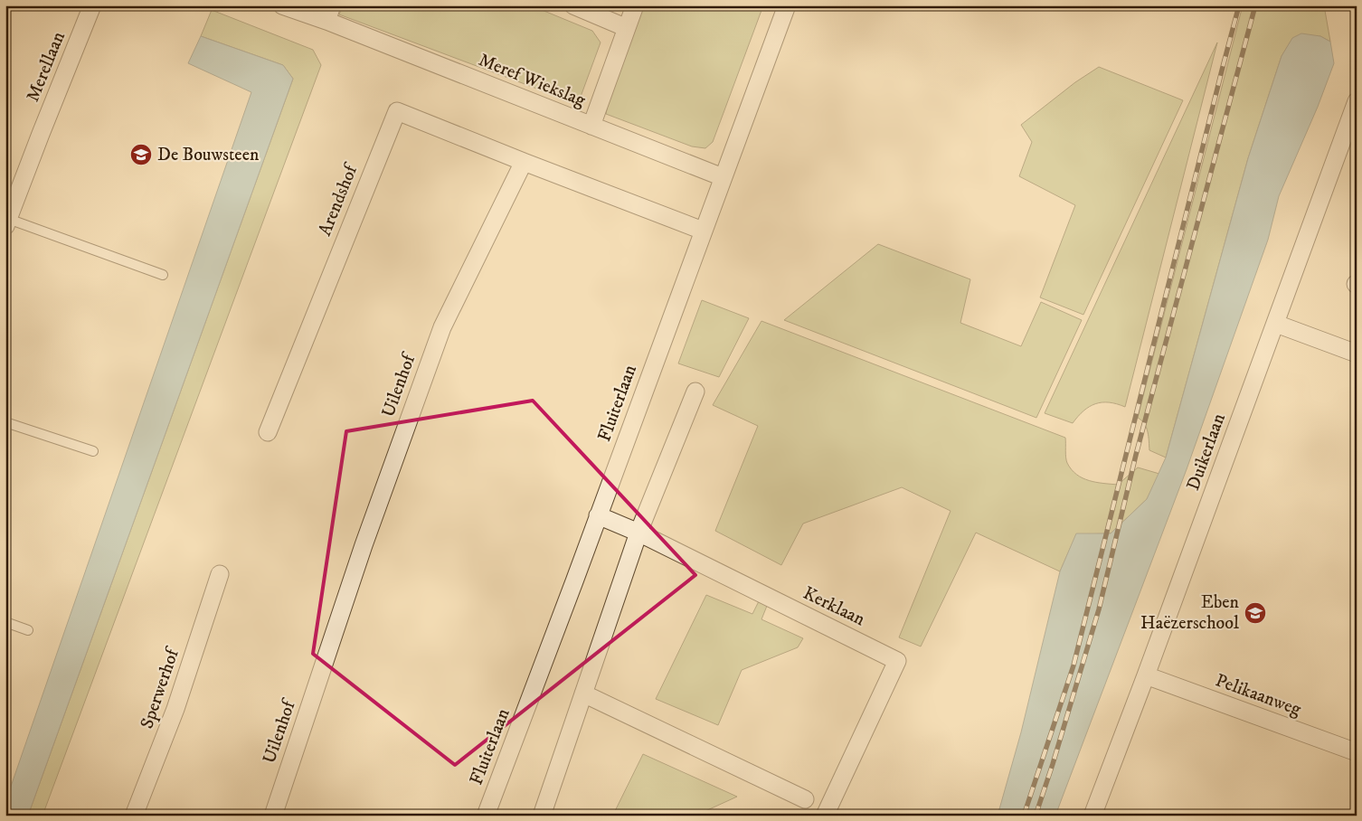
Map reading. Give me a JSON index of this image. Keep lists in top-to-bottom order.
{
  "streets": {
    "street": [
      "Merellaan",
      "Meref Wiekslag",
      "Arendshof",
      "Uilenhof",
      "Fluiterlaan",
      "Duikerlaan",
      "Kerklaan",
      "Sperwerhof",
      "Pelikaanweg"
    ]
  },
  "crossings": [
    ["Meref Wiekslag", "Fluiterlaan"],
    ["Arendshof", "Uilenhof"],
    ["Fluiterlaan", "Kerklaan"],
    ["Duikerlaan", "Pelikaanweg"]
  ],
  "places": {
    "school or university": ["De Bouwsteen", "Eben Haëzerschool"]
  }
}
